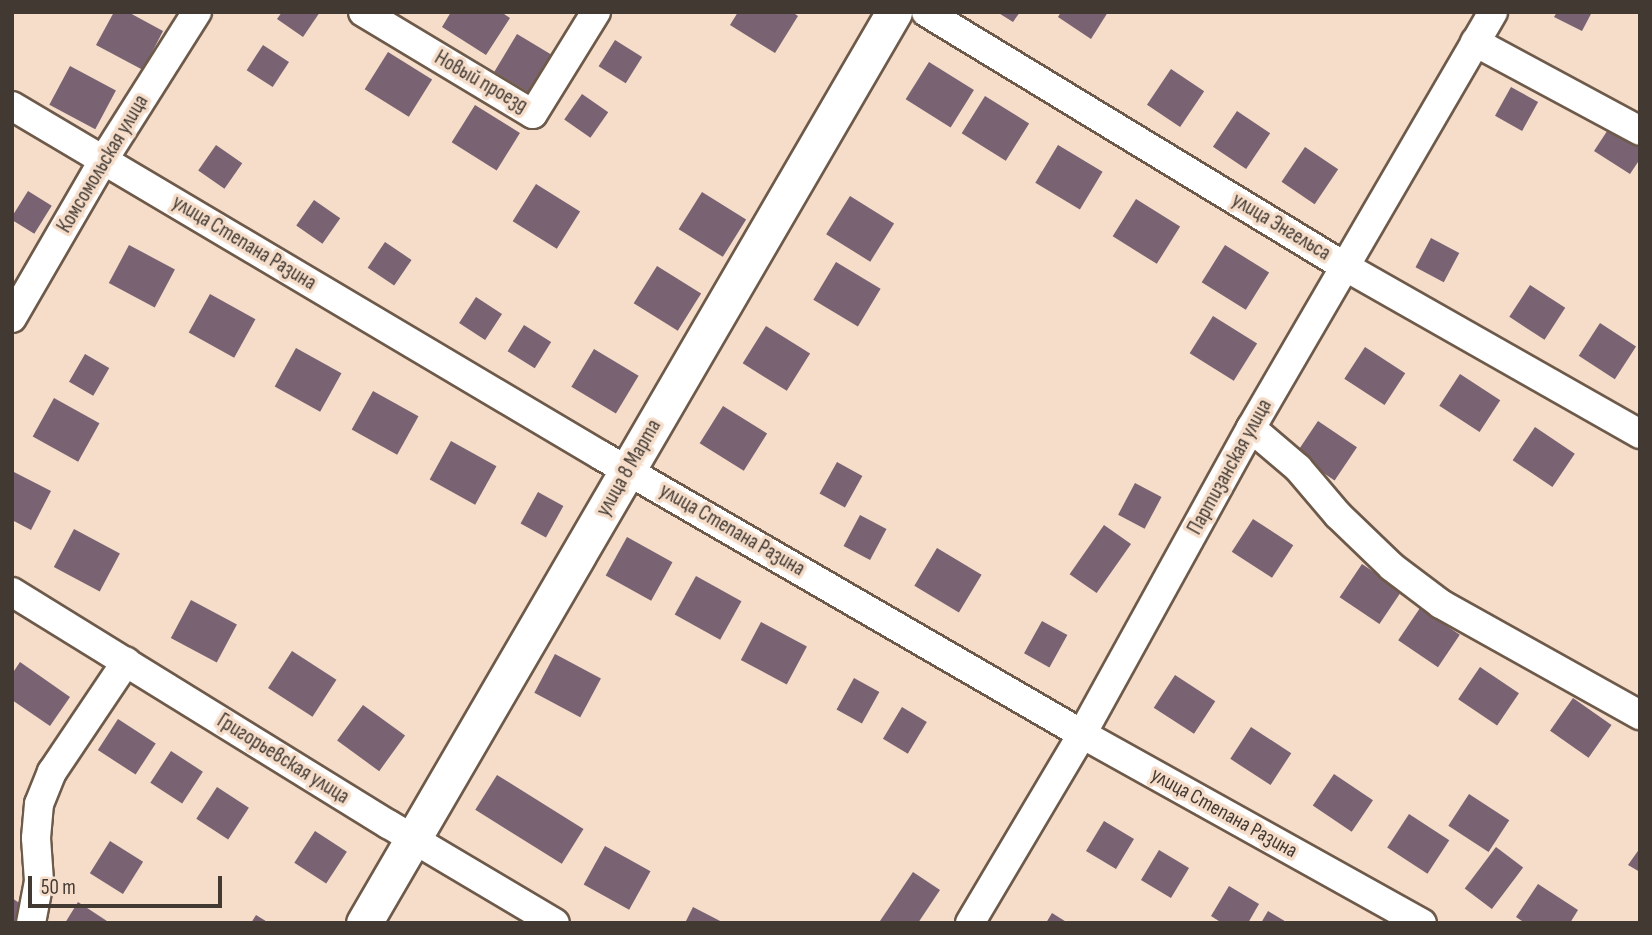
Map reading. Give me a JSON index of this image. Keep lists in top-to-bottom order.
{
  "streets": {
    "main road": ["улица 8 Марта"],
    "street": [
      "Новый проезд",
      "Комсомольская улица",
      "улица Энгельса",
      "улица Степана Разина",
      "Партизанская улица",
      "Григорьевская улица"
    ]
  },
  "crossings": [
    ["Комсомольская улица", "улица Степана Разина"],
    ["улица Энгельса", "Партизанская улица"],
    ["улица Степана Разина", "Партизанская улица"],
    ["улица Степана Разина", "улица 8 Марта"],
    ["улица 8 Марта", "Григорьевская улица"]
  ],
  "scale_bar": "50 m"
}
